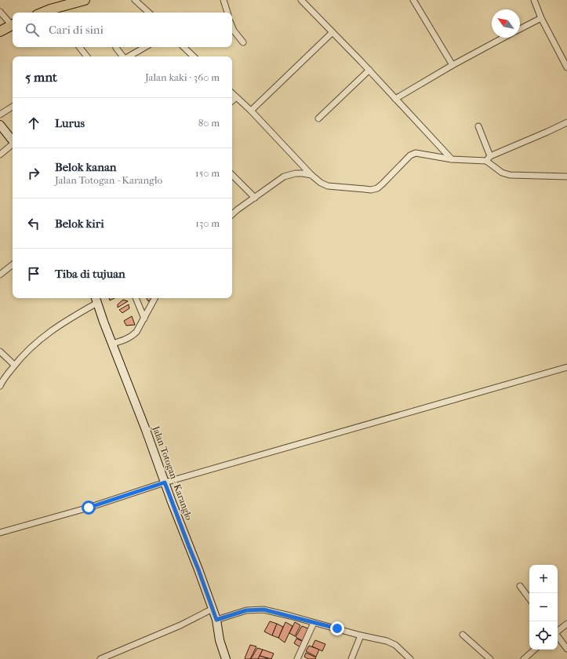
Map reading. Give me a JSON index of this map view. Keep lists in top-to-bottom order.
{
  "streets": {
    "main road": ["Jalan Totogan - Karanglo"]
  },
  "north": "top left",
  "page": {
    "search": "Cari di sini",
    "heading": ["5 mnt", "Jalan kaki · 360 m"],
    "list": [
      ["Lurus", "80 m"],
      ["Belok kanan", "Jalan Totogan - Karanglo", "150 m"],
      ["Belok kiri", "130 m"],
      "Tiba di tujuan"
    ],
    "map_buttons": ["+", "−"]
  }
}
